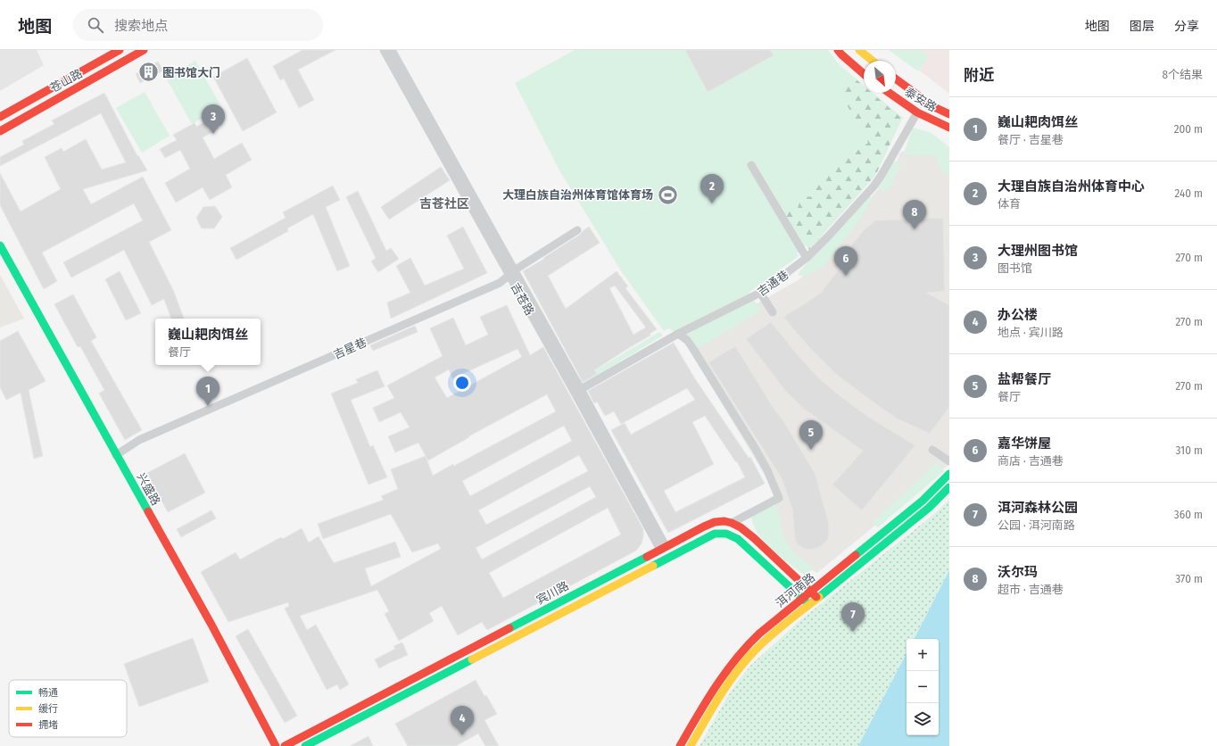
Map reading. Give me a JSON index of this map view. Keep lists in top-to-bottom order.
{
  "streets": {
    "main road": [
      "苍山路",
      "泰安路",
      "兴盛路",
      "洱河南路",
      "宾川路"
    ],
    "street": ["吉通巷", "吉苍路", "吉星巷"]
  },
  "crossings": [
    ["泰安路", "吉通巷"],
    ["吉通巷", "吉苍路"],
    ["吉苍路", "吉星巷"],
    ["吉苍路", "宾川路"],
    ["吉星巷", "兴盛路"],
    ["洱河南路", "宾川路"]
  ],
  "districts": ["吉苍社区"],
  "places": {
    "building": ["图书馆大门"],
    "sports": ["大理白族自治州体育馆体育场"]
  },
  "legend": ["畅通", "缓行", "拥堵"],
  "north": "bottom right",
  "page": {
    "header": "地图",
    "search": "搜索地点",
    "nav": ["地图", "图层", "分享"],
    "heading": ["附近", "8个结果"],
    "list": [
      {
        "mark": "1",
        "name": "巍山耙肉饵丝",
        "note": "餐厅 · 吉星巷",
        "value": "200 m"
      },
      {
        "mark": "2",
        "name": "大理自族自治州体育中心",
        "note": "体育",
        "value": "240 m"
      },
      {
        "mark": "3",
        "name": "大理州图书馆",
        "note": "图书馆",
        "value": "270 m"
      },
      {
        "mark": "4",
        "name": "办公楼",
        "note": "地点 · 宾川路",
        "value": "270 m"
      },
      {
        "mark": "5",
        "name": "盐帮餐厅",
        "note": "餐厅",
        "value": "270 m"
      },
      {
        "mark": "6",
        "name": "嘉华饼屋",
        "note": "商店 · 吉通巷",
        "value": "310 m"
      },
      {
        "mark": "7",
        "name": "洱河森林公园",
        "note": "公园 · 洱河南路",
        "value": "360 m"
      },
      {
        "mark": "8",
        "name": "沃尔玛",
        "note": "超市 · 吉通巷",
        "value": "370 m"
      }
    ],
    "pins": [
      "3",
      "2",
      "8",
      "6",
      "1",
      "5",
      "7",
      "4"
    ],
    "popup": ["巍山耙肉饵丝", "餐厅"],
    "map_buttons": ["+", "−"]
  }
}
